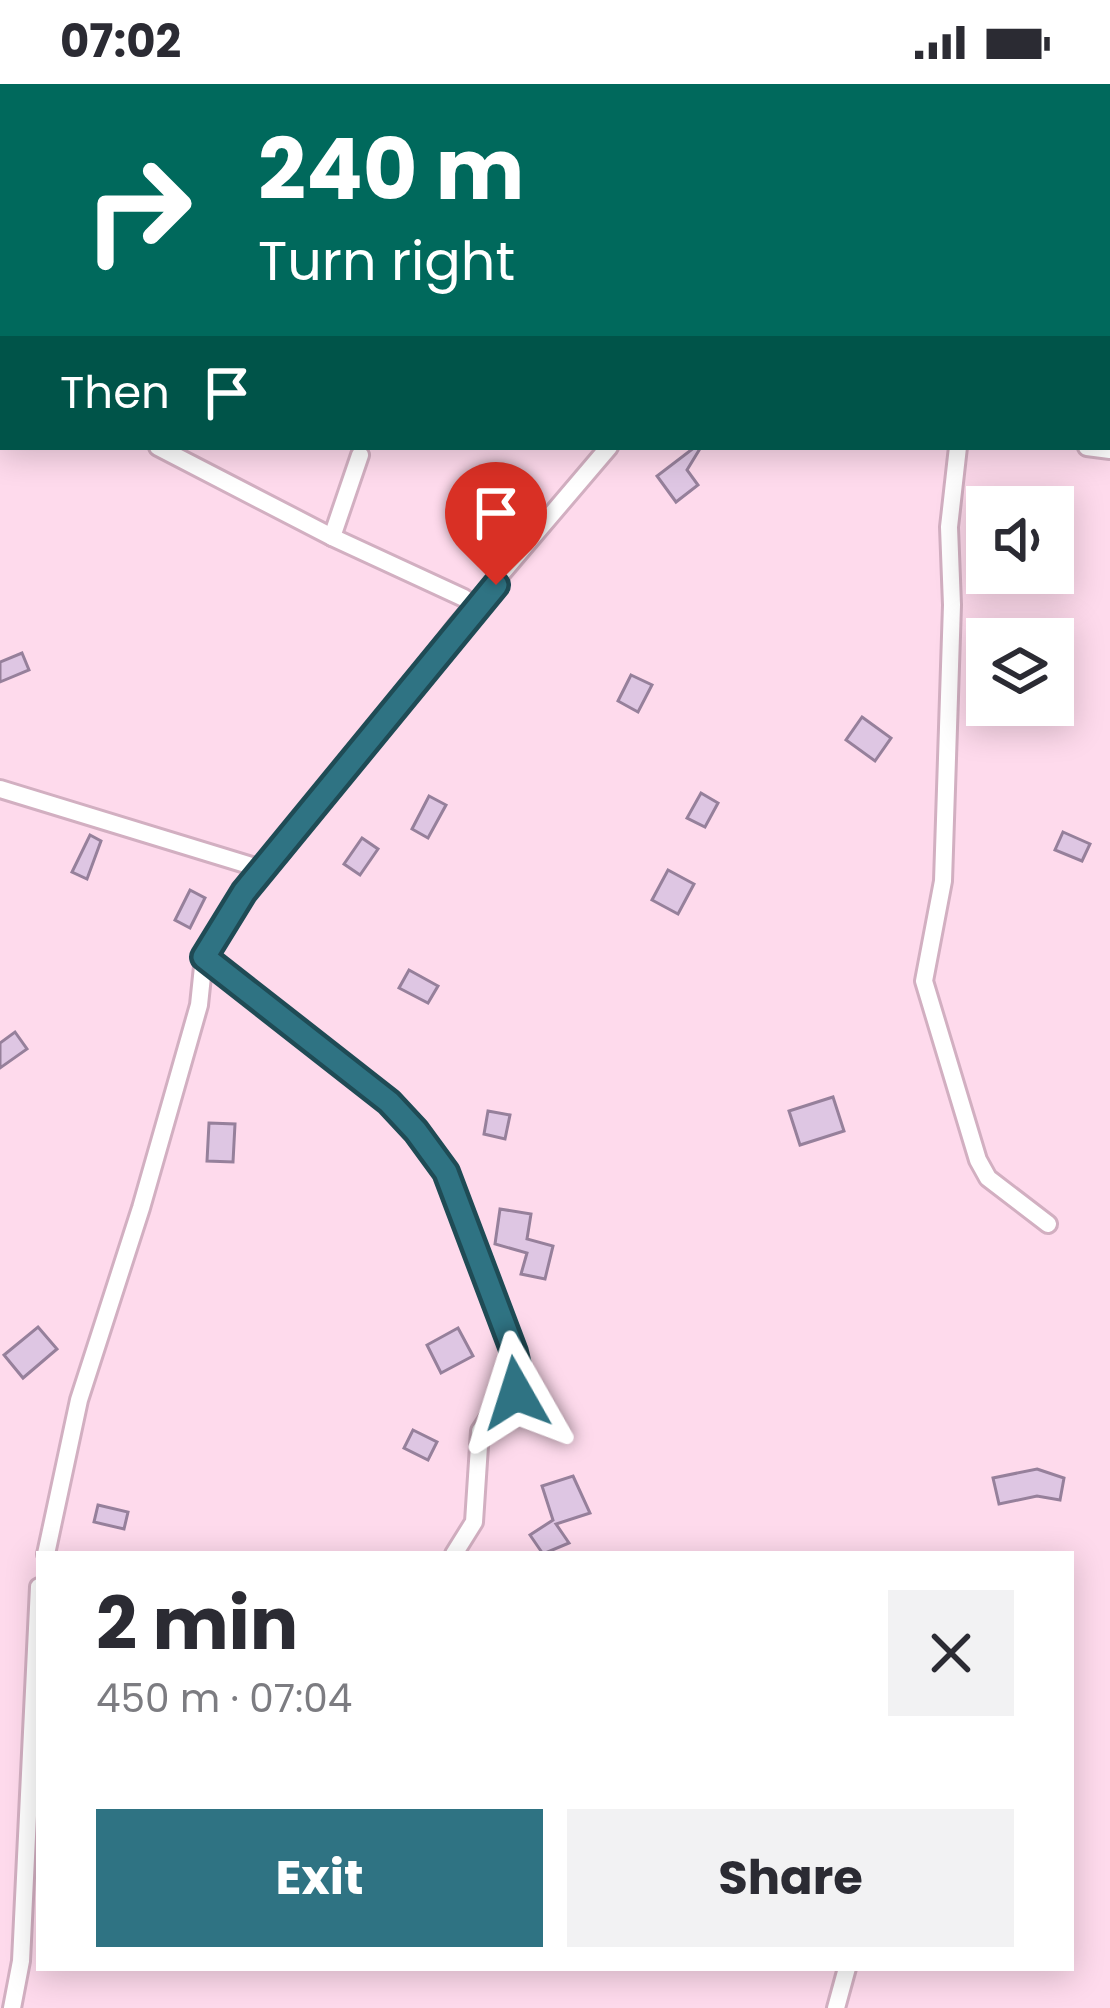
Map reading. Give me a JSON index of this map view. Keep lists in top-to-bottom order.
{
  "page": {
    "status": "07:02",
    "turn": ["240 m", "Turn right"],
    "then": "Then",
    "heading": ["2 min", "450 m · 07:04"],
    "buttons": ["Exit", "Share"]
  }
}
